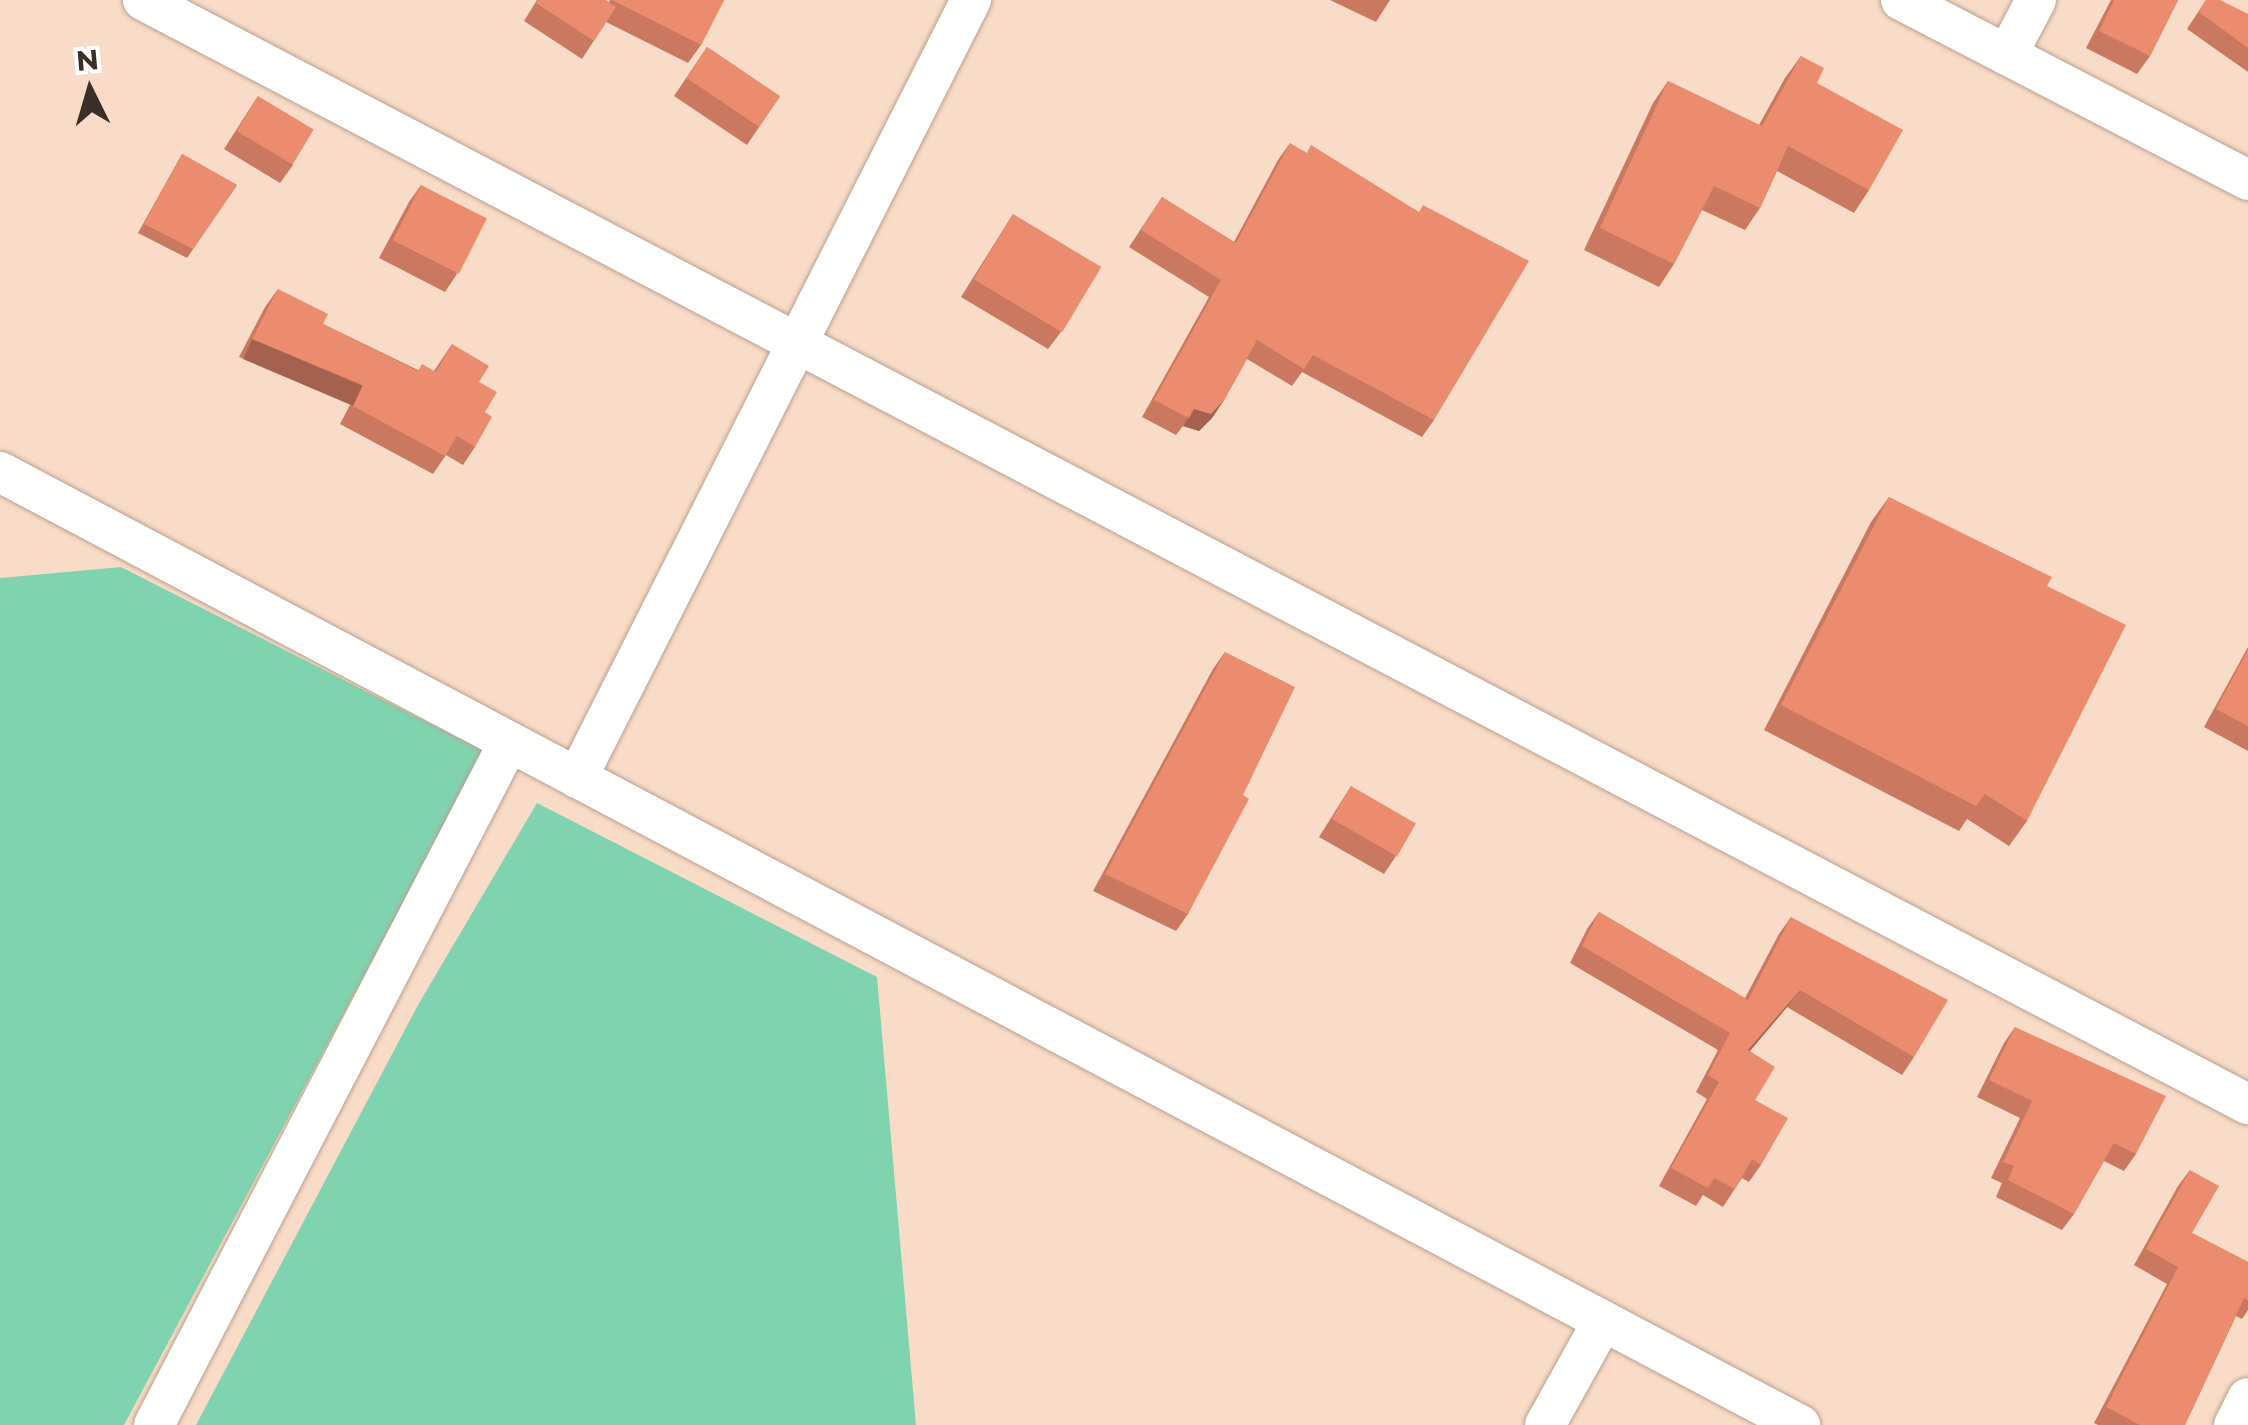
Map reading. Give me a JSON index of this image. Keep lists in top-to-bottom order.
{
  "north": "top"
}
